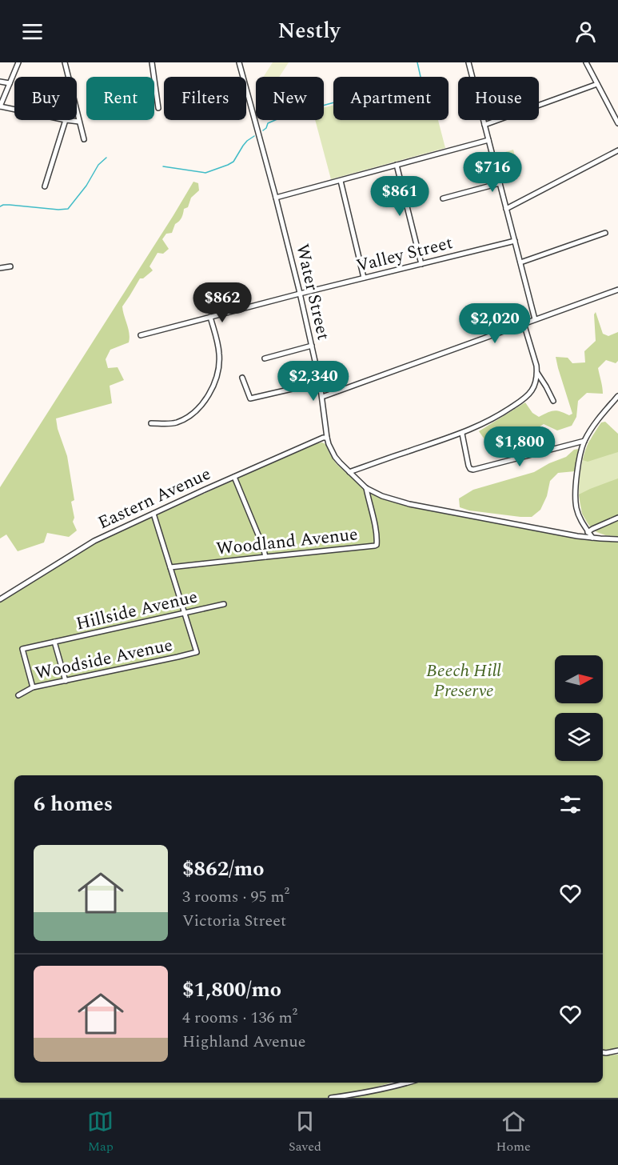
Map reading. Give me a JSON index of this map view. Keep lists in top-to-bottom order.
{
  "streets": {
    "street": [
      "Valley Street",
      "Water Street",
      "Eastern Avenue",
      "Woodland Avenue",
      "Hillside Avenue",
      "Woodside Avenue"
    ]
  },
  "crossings": [
    ["Valley Street", "Water Street"],
    ["Water Street", "Eastern Avenue"],
    ["Water Street", "Woodland Avenue"],
    ["Hillside Avenue", "Woodside Avenue"]
  ],
  "parks": ["Beech Hill Preserve"],
  "north": "right",
  "page": {
    "header": "Nestly",
    "chip": [
      "Buy",
      "Rent",
      "Filters",
      "New",
      "Apartment",
      "House"
    ],
    "price": [
      "$716",
      "$861",
      "$862",
      "$2,020",
      "$2,340",
      "$1,800"
    ],
    "heading": "6 homes",
    "list": [
      {
        "name": "$862/mo",
        "note": "3 rooms · 95 m² · Victoria Street"
      },
      {
        "name": "$1,800/mo",
        "note": "4 rooms · 136 m² · Highland Avenue"
      }
    ],
    "tabs": ["Map", "Saved", "Home"]
  }
}
